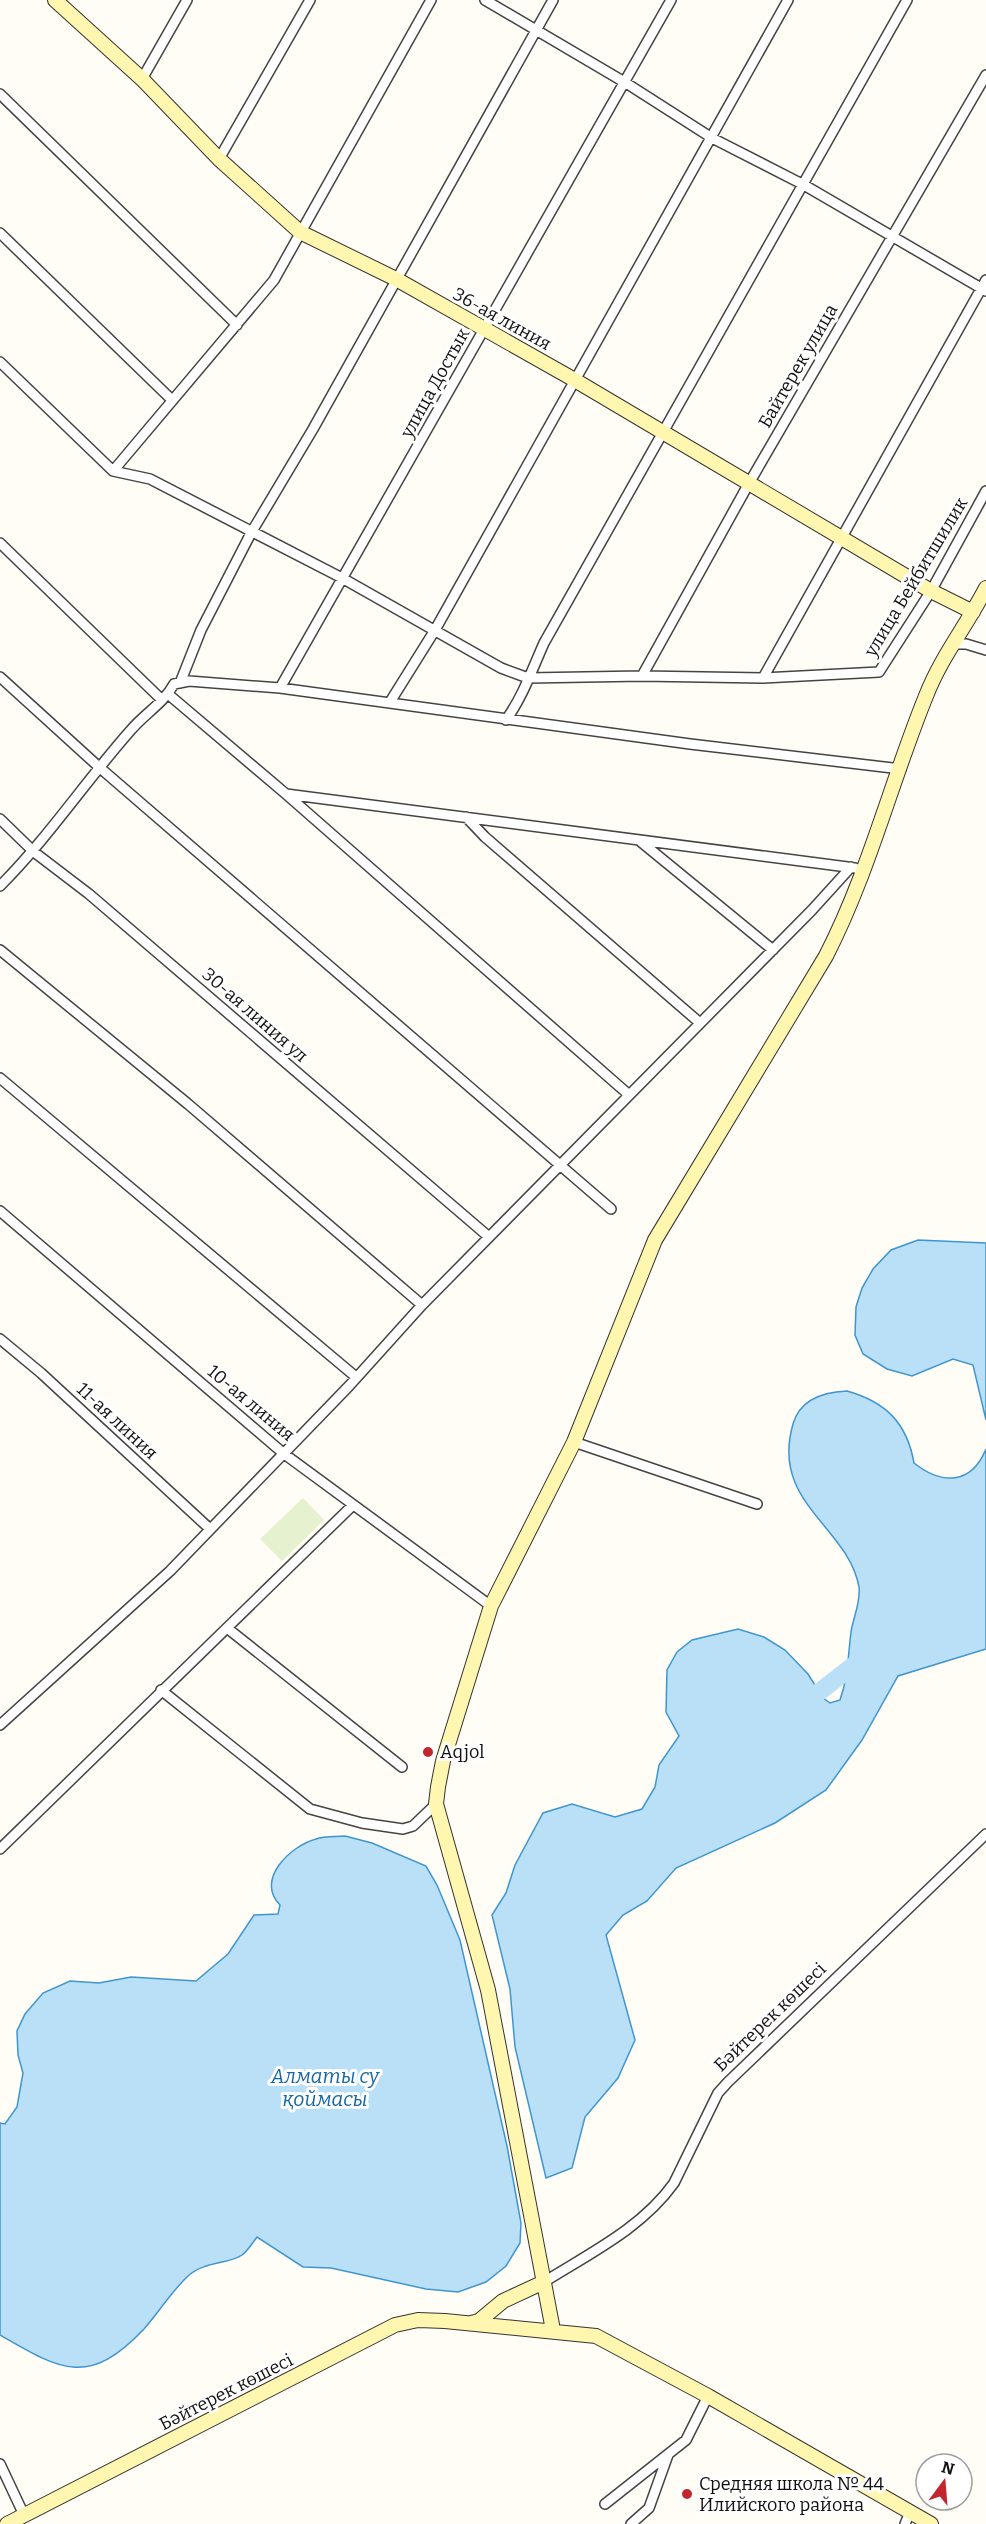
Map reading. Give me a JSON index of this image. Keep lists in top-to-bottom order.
{
  "streets": {
    "street": [
      "36-ая линия",
      "Байтерек улица",
      "улица Достык",
      "улица Бейбитшилик",
      "30-ая линия ул",
      "10-ая линия",
      "11-ая линия",
      "Бәйтерек көшесі"
    ]
  },
  "crossings": [
    ["36-ая линия", "Байтерек улица"],
    ["36-ая линия", "улица Достык"],
    ["36-ая линия", "улица Бейбитшилик"]
  ],
  "water": ["Алматы су қоймасы"],
  "places": ["Aqjol", "Средняя школа № 44 Илийского района"],
  "north": "top"
}
